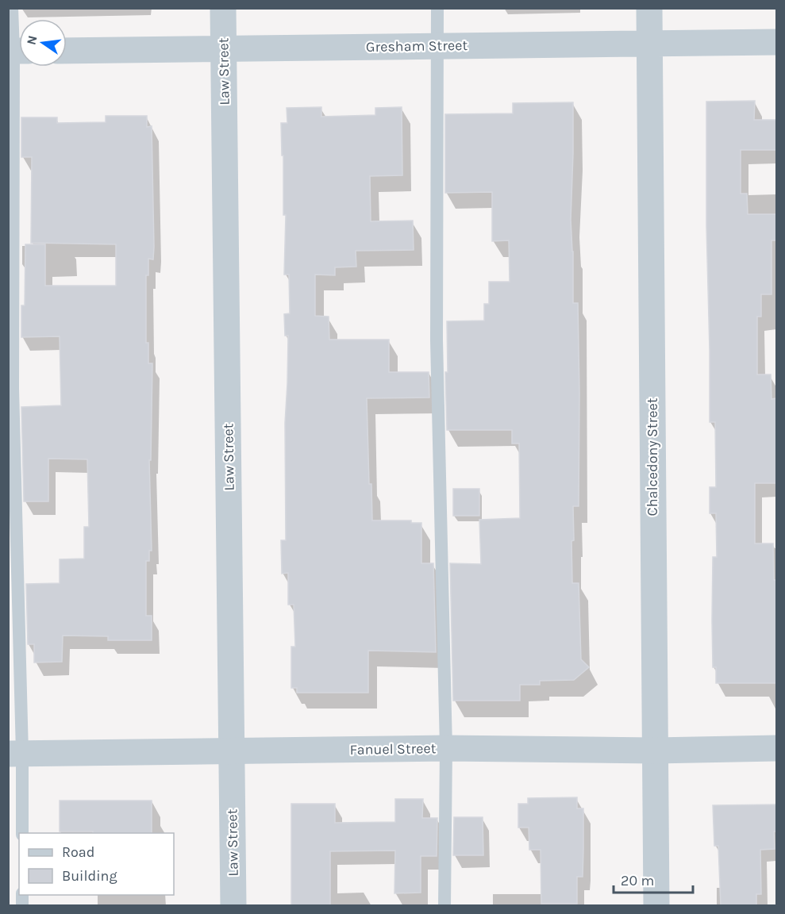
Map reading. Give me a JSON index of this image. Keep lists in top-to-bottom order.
{
  "streets": {
    "street": [
      "Gresham Street",
      "Law Street",
      "Chalcedony Street",
      "Fanuel Street"
    ]
  },
  "crossings": [
    ["Gresham Street", "Law Street"],
    ["Gresham Street", "Chalcedony Street"],
    ["Law Street", "Fanuel Street"],
    ["Chalcedony Street", "Fanuel Street"]
  ],
  "legend": ["Road", "Building"],
  "scale_bar": "20 m",
  "north": "left"
}
